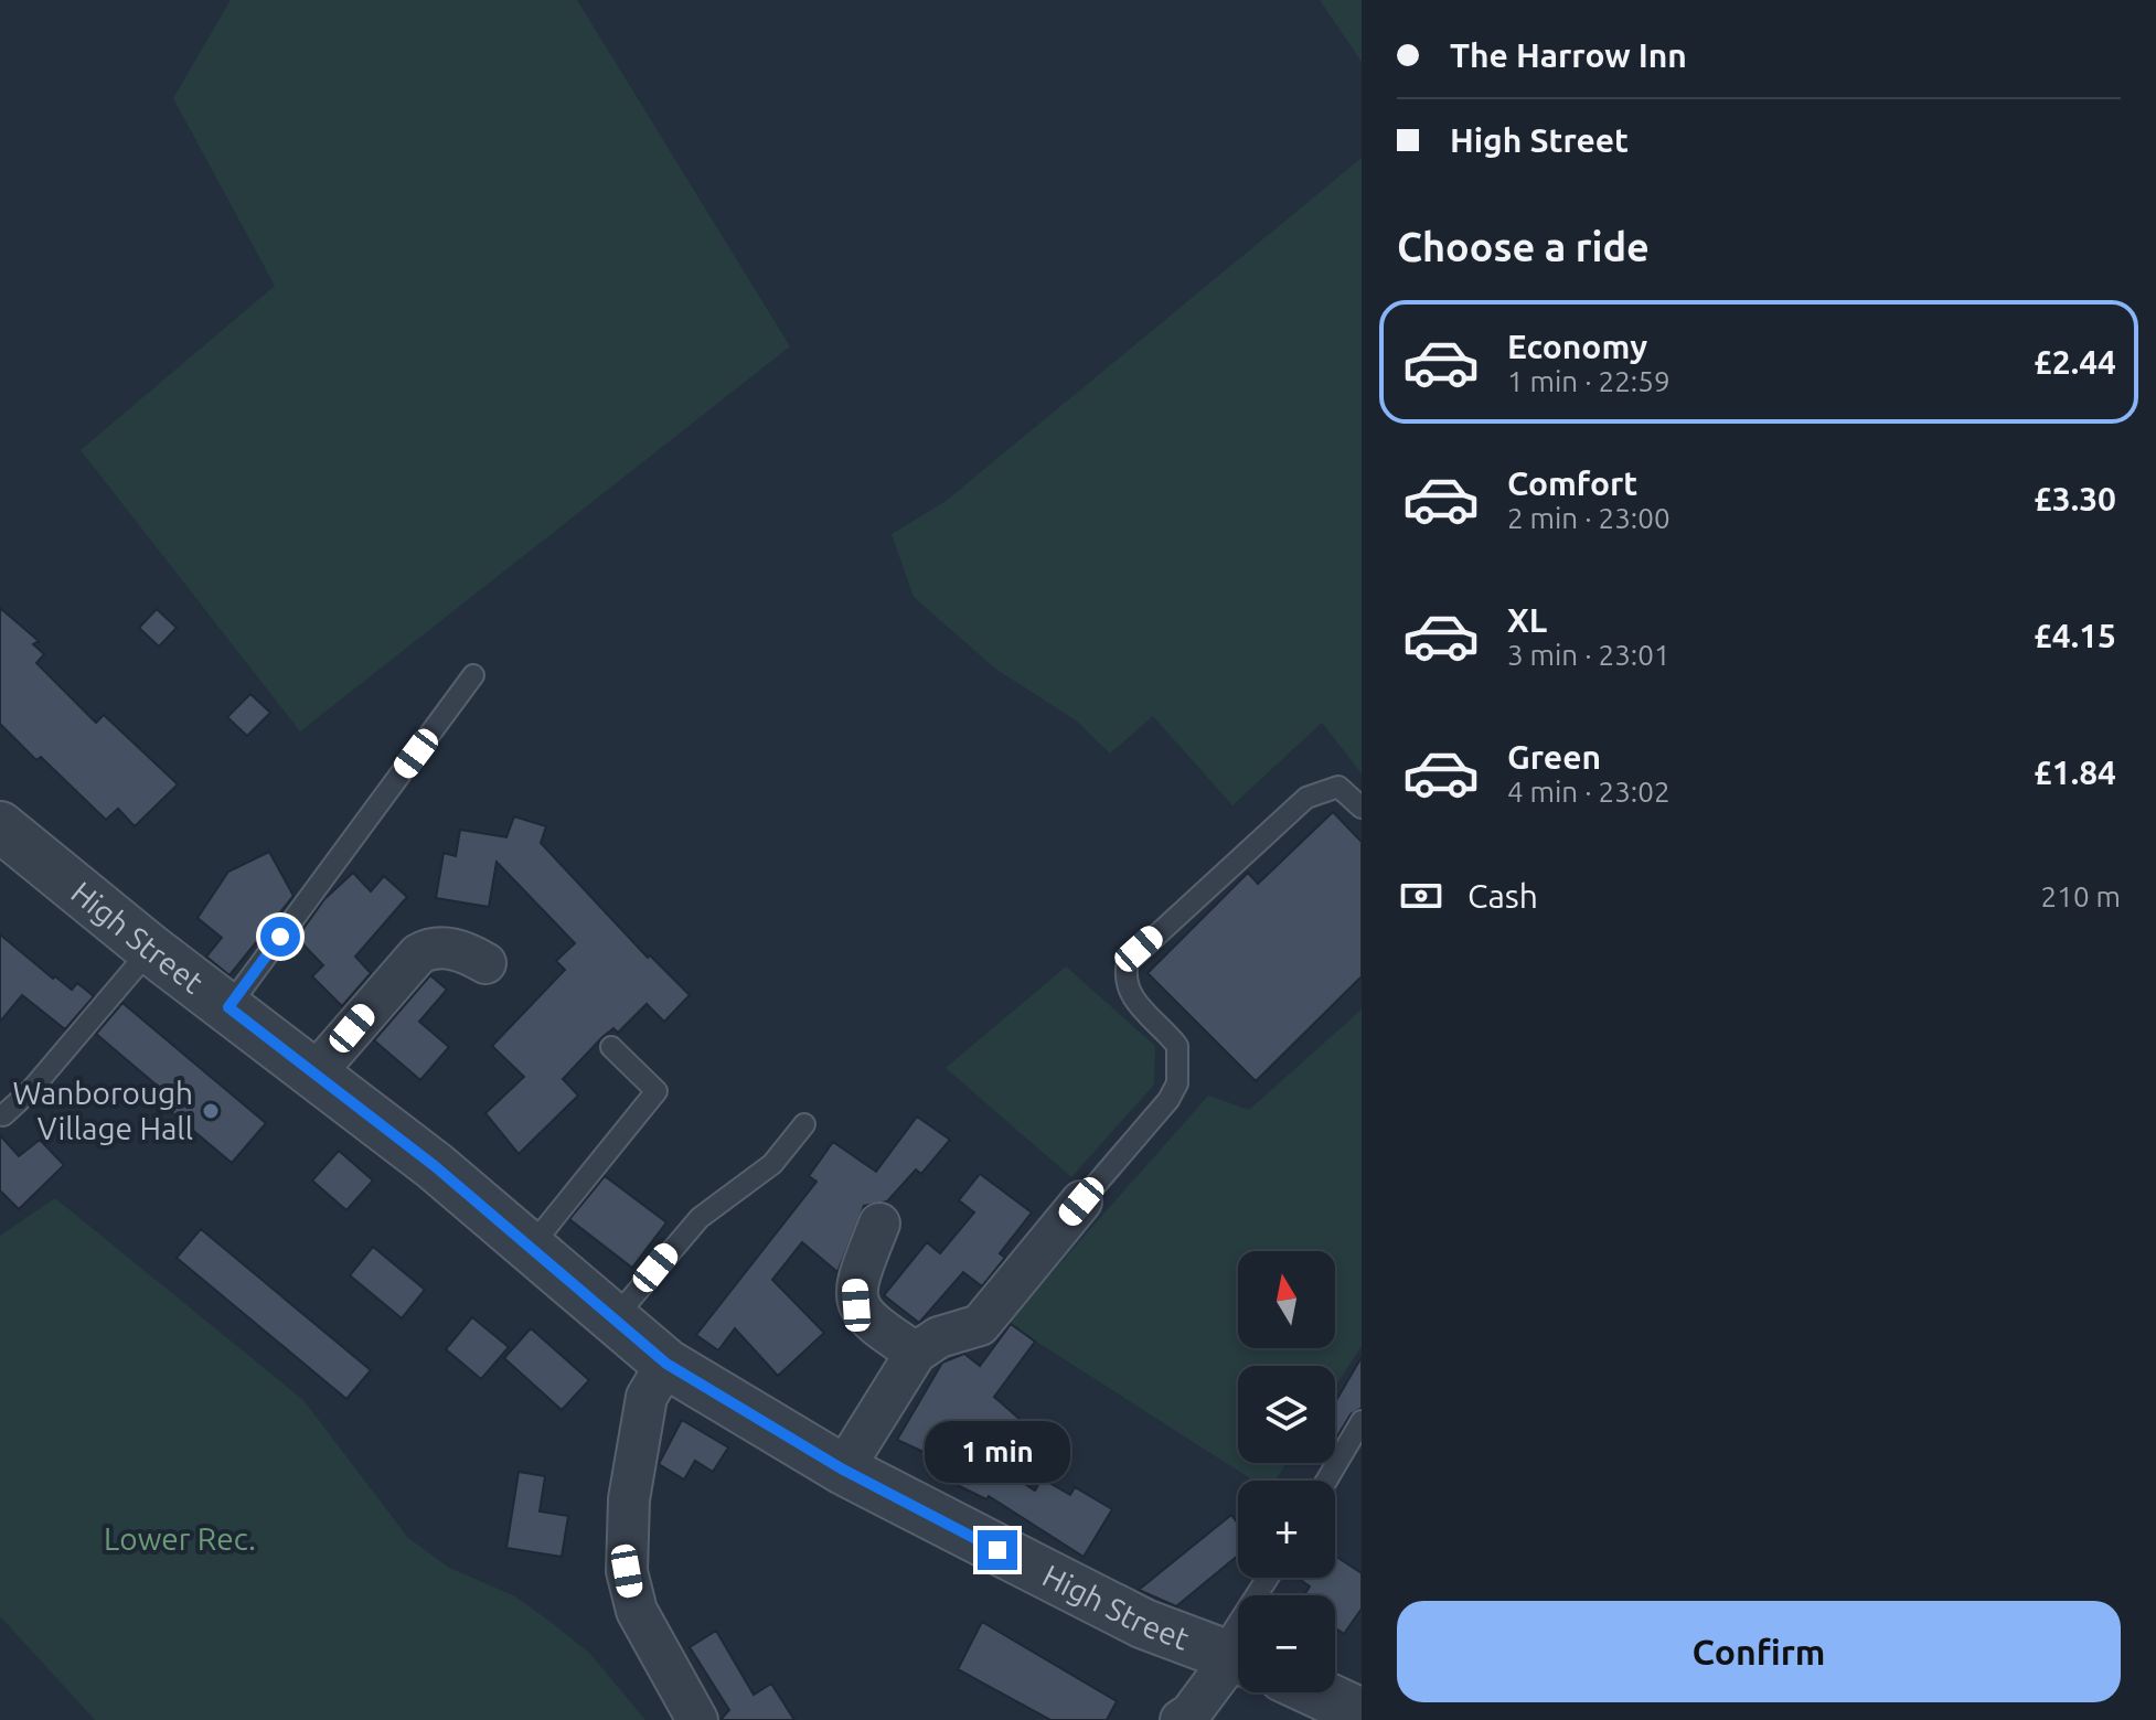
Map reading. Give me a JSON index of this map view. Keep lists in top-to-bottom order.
{
  "streets": {
    "street": ["High Street"]
  },
  "parks": ["Lower Rec."],
  "places": ["Wanborough Village Hall"],
  "north": "top",
  "page": {
    "banner": ["The Harrow Inn", "High Street"],
    "heading": "Choose a ride",
    "list": [
      {
        "name": "Economy",
        "note": "1 min · 22:59",
        "value": "£2.44"
      },
      {
        "name": "Comfort",
        "note": "2 min · 23:00",
        "value": "£3.30"
      },
      {
        "name": "XL",
        "note": "3 min · 23:01",
        "value": "£4.15"
      },
      {
        "name": "Green",
        "note": "4 min · 23:02",
        "value": "£1.84"
      }
    ],
    "pay": ["Cash", "210 m"],
    "map_buttons": ["+", "−"],
    "bubble": "1 min",
    "buttons": "Confirm"
  }
}
